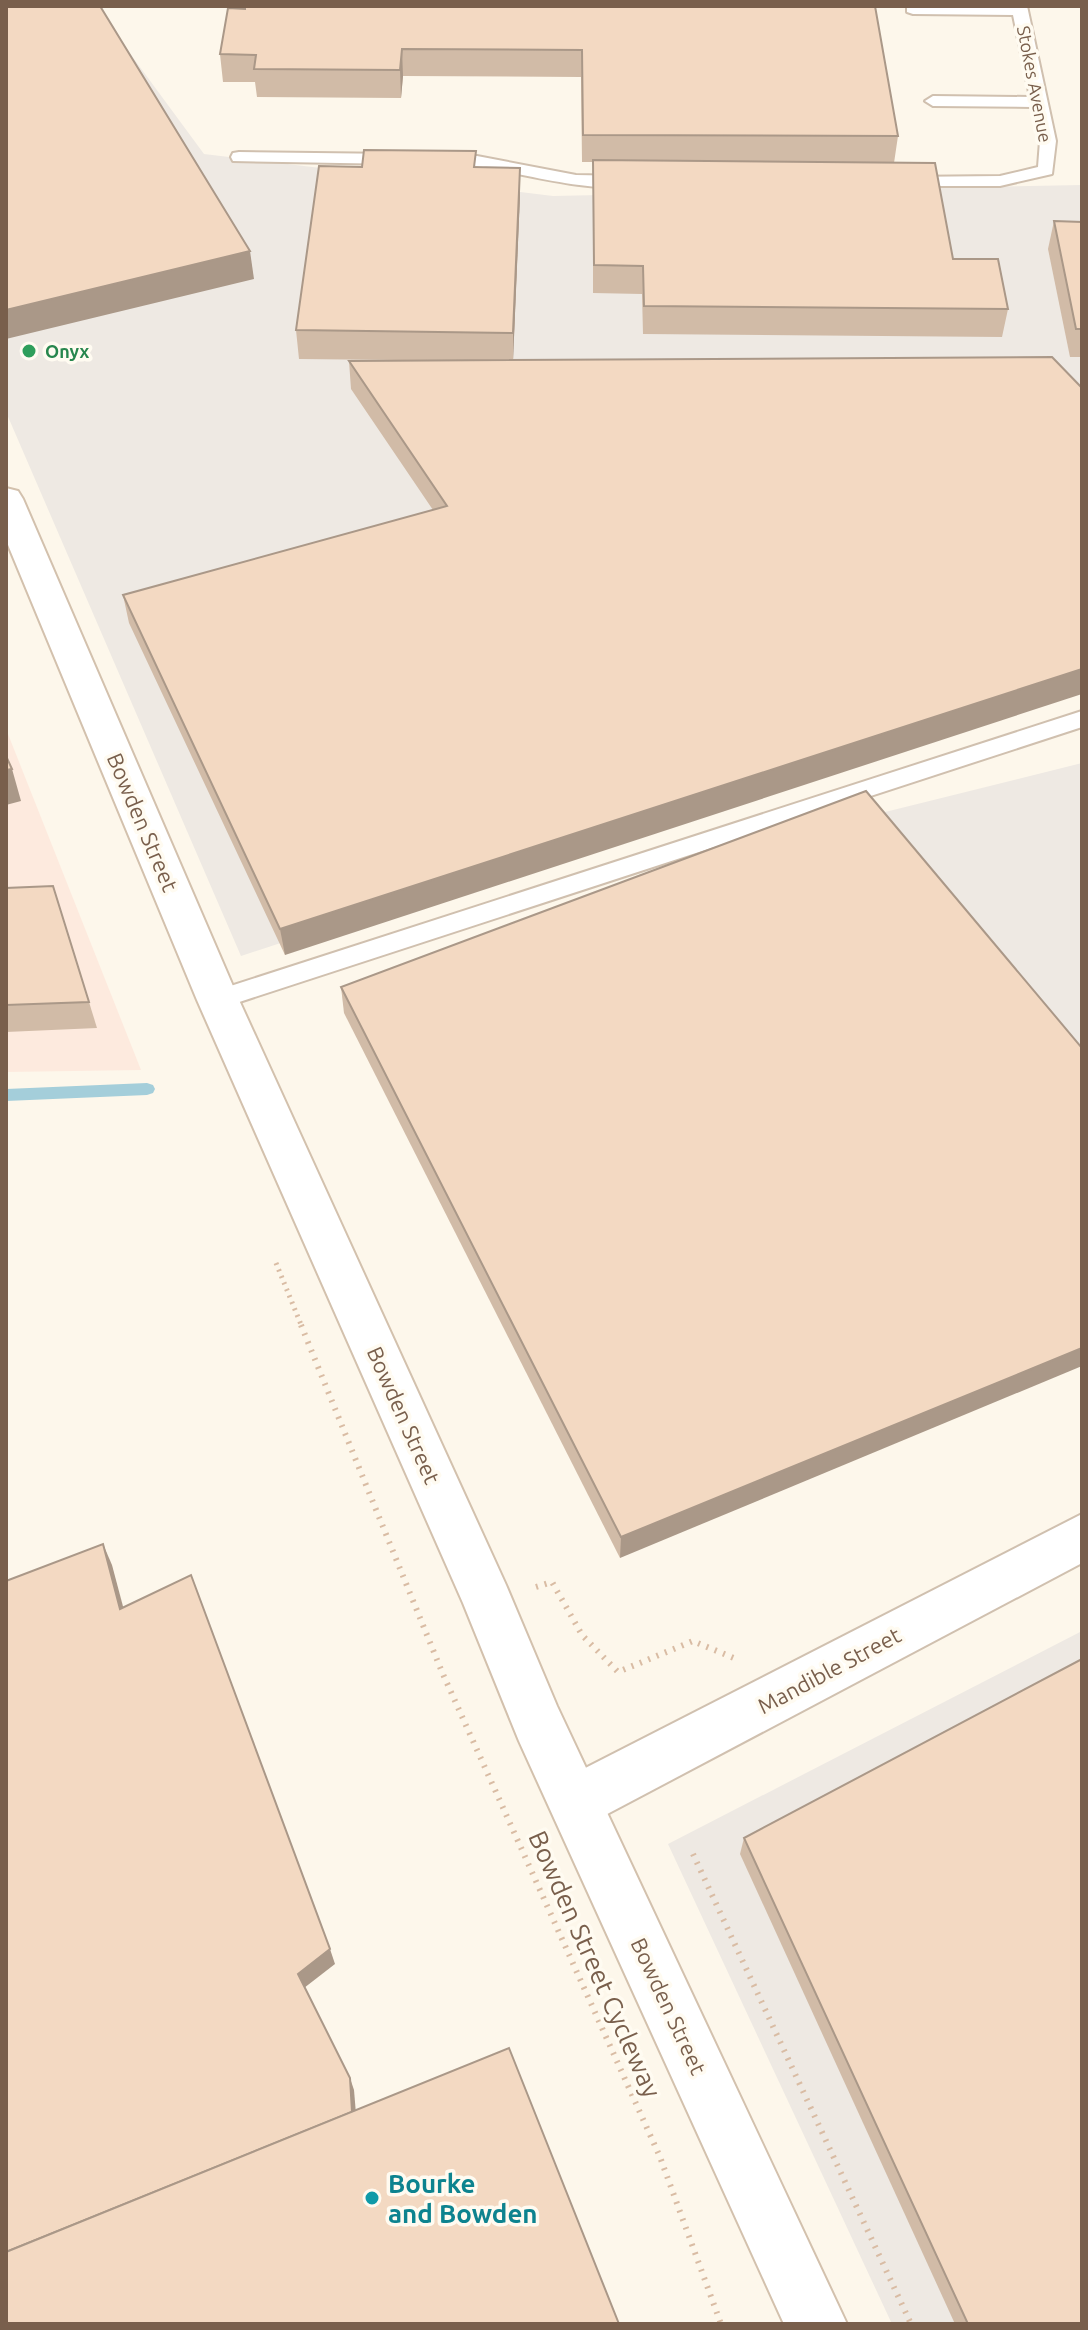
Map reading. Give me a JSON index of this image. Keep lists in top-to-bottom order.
{
  "streets": {
    "street": ["Bowden Street", "Mandible Street"],
    "lane": ["Stokes Avenue"],
    "path": ["Bowden Street Cycleway"]
  },
  "crossings": [
    ["Bowden Street", "Mandible Street"]
  ],
  "places": ["Onyx", "Bourke and Bowden"]
}
